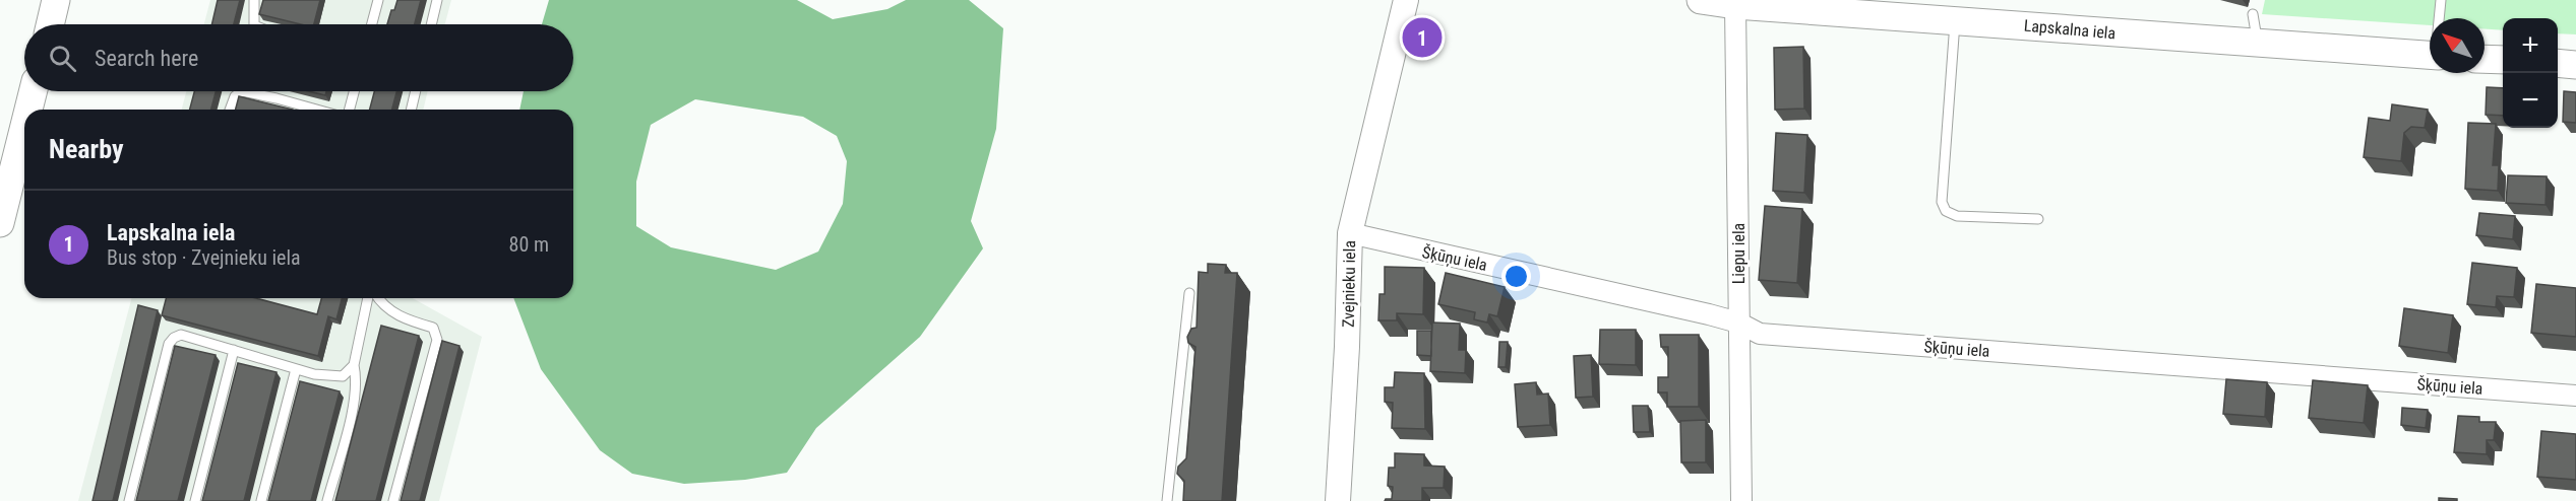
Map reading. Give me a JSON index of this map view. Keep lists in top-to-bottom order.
{
  "streets": {
    "main road": ["Lapskalna iela"],
    "street": ["Liepu iela", "Šķūņu iela", "Zvejnieku iela"]
  },
  "crossings": [
    ["Lapskalna iela", "Liepu iela"],
    ["Liepu iela", "Šķūņu iela"],
    ["Šķūņu iela", "Zvejnieku iela"]
  ],
  "north": "top left",
  "page": {
    "pins": "1",
    "map_buttons": ["+", "−"],
    "search": "Search here",
    "heading": "Nearby",
    "list": [
      {
        "mark": "1",
        "name": "Lapskalna iela",
        "note": "Bus stop · Zvejnieku iela",
        "value": "80 m"
      }
    ]
  }
}
